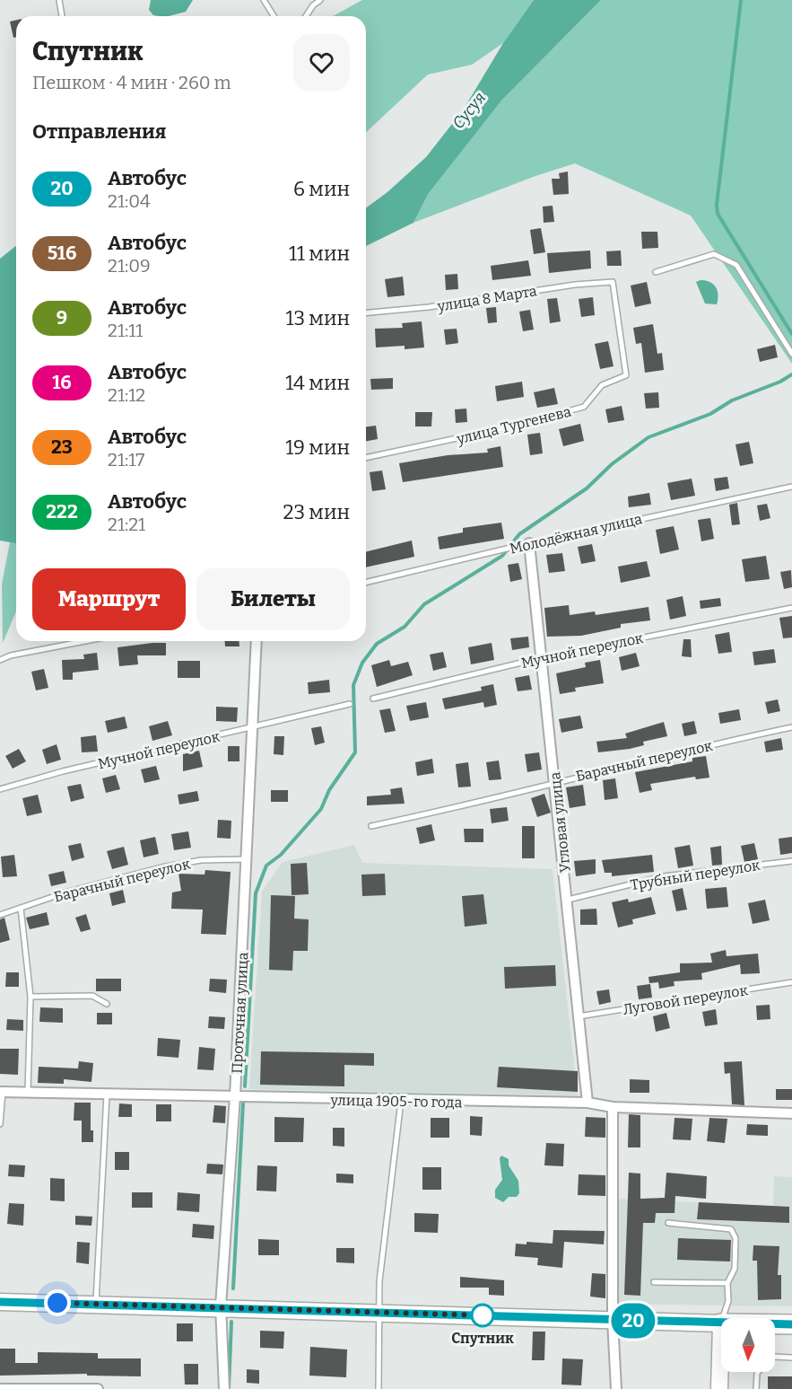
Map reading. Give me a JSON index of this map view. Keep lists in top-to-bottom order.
{
  "streets": {
    "street": ["Угловая улица", "Проточная улица", "улица 1905-го года"],
    "lane": [
      "улица 8 Марта",
      "улица Тургенева",
      "Молодёжная улица",
      "Мучной переулок",
      "Барачный переулок",
      "Трубный переулок",
      "Луговой переулок"
    ]
  },
  "crossings": [
    ["улица 8 Марта", "улица Тургенева"],
    ["Молодёжная улица", "Угловая улица"],
    ["Мучной переулок", "Угловая улица"],
    ["Мучной переулок", "Проточная улица"],
    ["Барачный переулок", "Угловая улица"],
    ["Барачный переулок", "Проточная улица"],
    ["Угловая улица", "Трубный переулок"],
    ["Угловая улица", "Луговой переулок"],
    ["Угловая улица", "улица 1905-го года"],
    ["Проточная улица", "улица 1905-го года"]
  ],
  "water": ["Сусуя"],
  "places": ["Спутник"],
  "lines": ["bus line 20"],
  "north": "bottom",
  "page": {
    "on_map": "20",
    "heading": [
      ["Спутник", "Пешком · 4 мин · 260 m"],
      "Отправления"
    ],
    "list": [
      {
        "mark": "20",
        "name": "Автобус",
        "note": "21:04",
        "value": "6 мин"
      },
      {
        "mark": "516",
        "name": "Автобус",
        "note": "21:09",
        "value": "11 мин"
      },
      {
        "mark": "9",
        "name": "Автобус",
        "note": "21:11",
        "value": "13 мин"
      },
      {
        "mark": "16",
        "name": "Автобус",
        "note": "21:12",
        "value": "14 мин"
      },
      {
        "mark": "23",
        "name": "Автобус",
        "note": "21:17",
        "value": "19 мин"
      },
      {
        "mark": "222",
        "name": "Автобус",
        "note": "21:21",
        "value": "23 мин"
      }
    ],
    "buttons": ["Маршрут", "Билеты"]
  }
}
